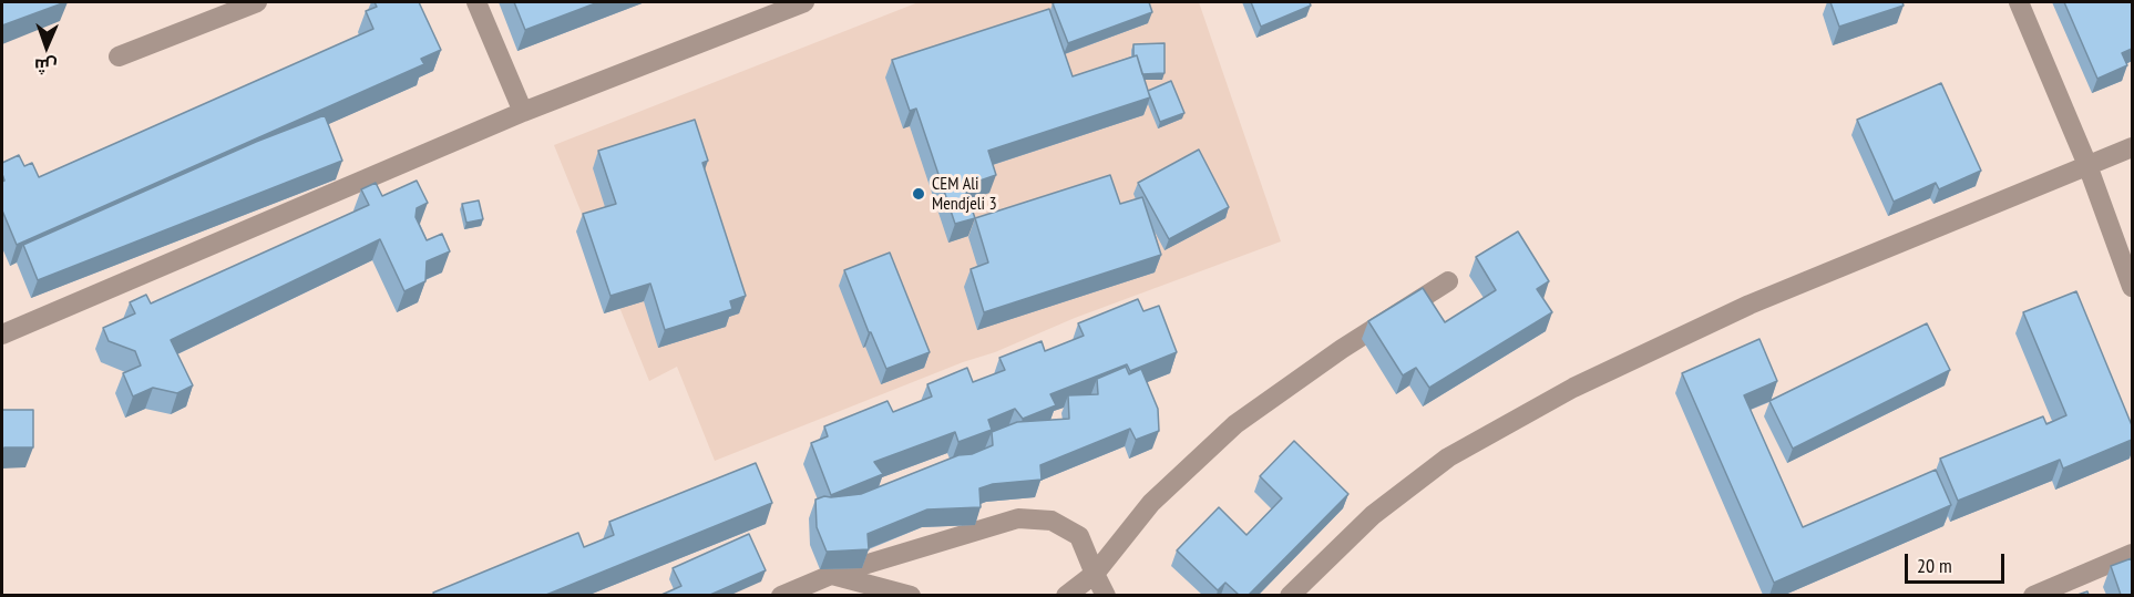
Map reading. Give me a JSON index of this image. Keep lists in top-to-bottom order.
{
  "places": ["CEM Ali Mendjeli 3"],
  "scale_bar": "20 m",
  "north": "bottom"
}
